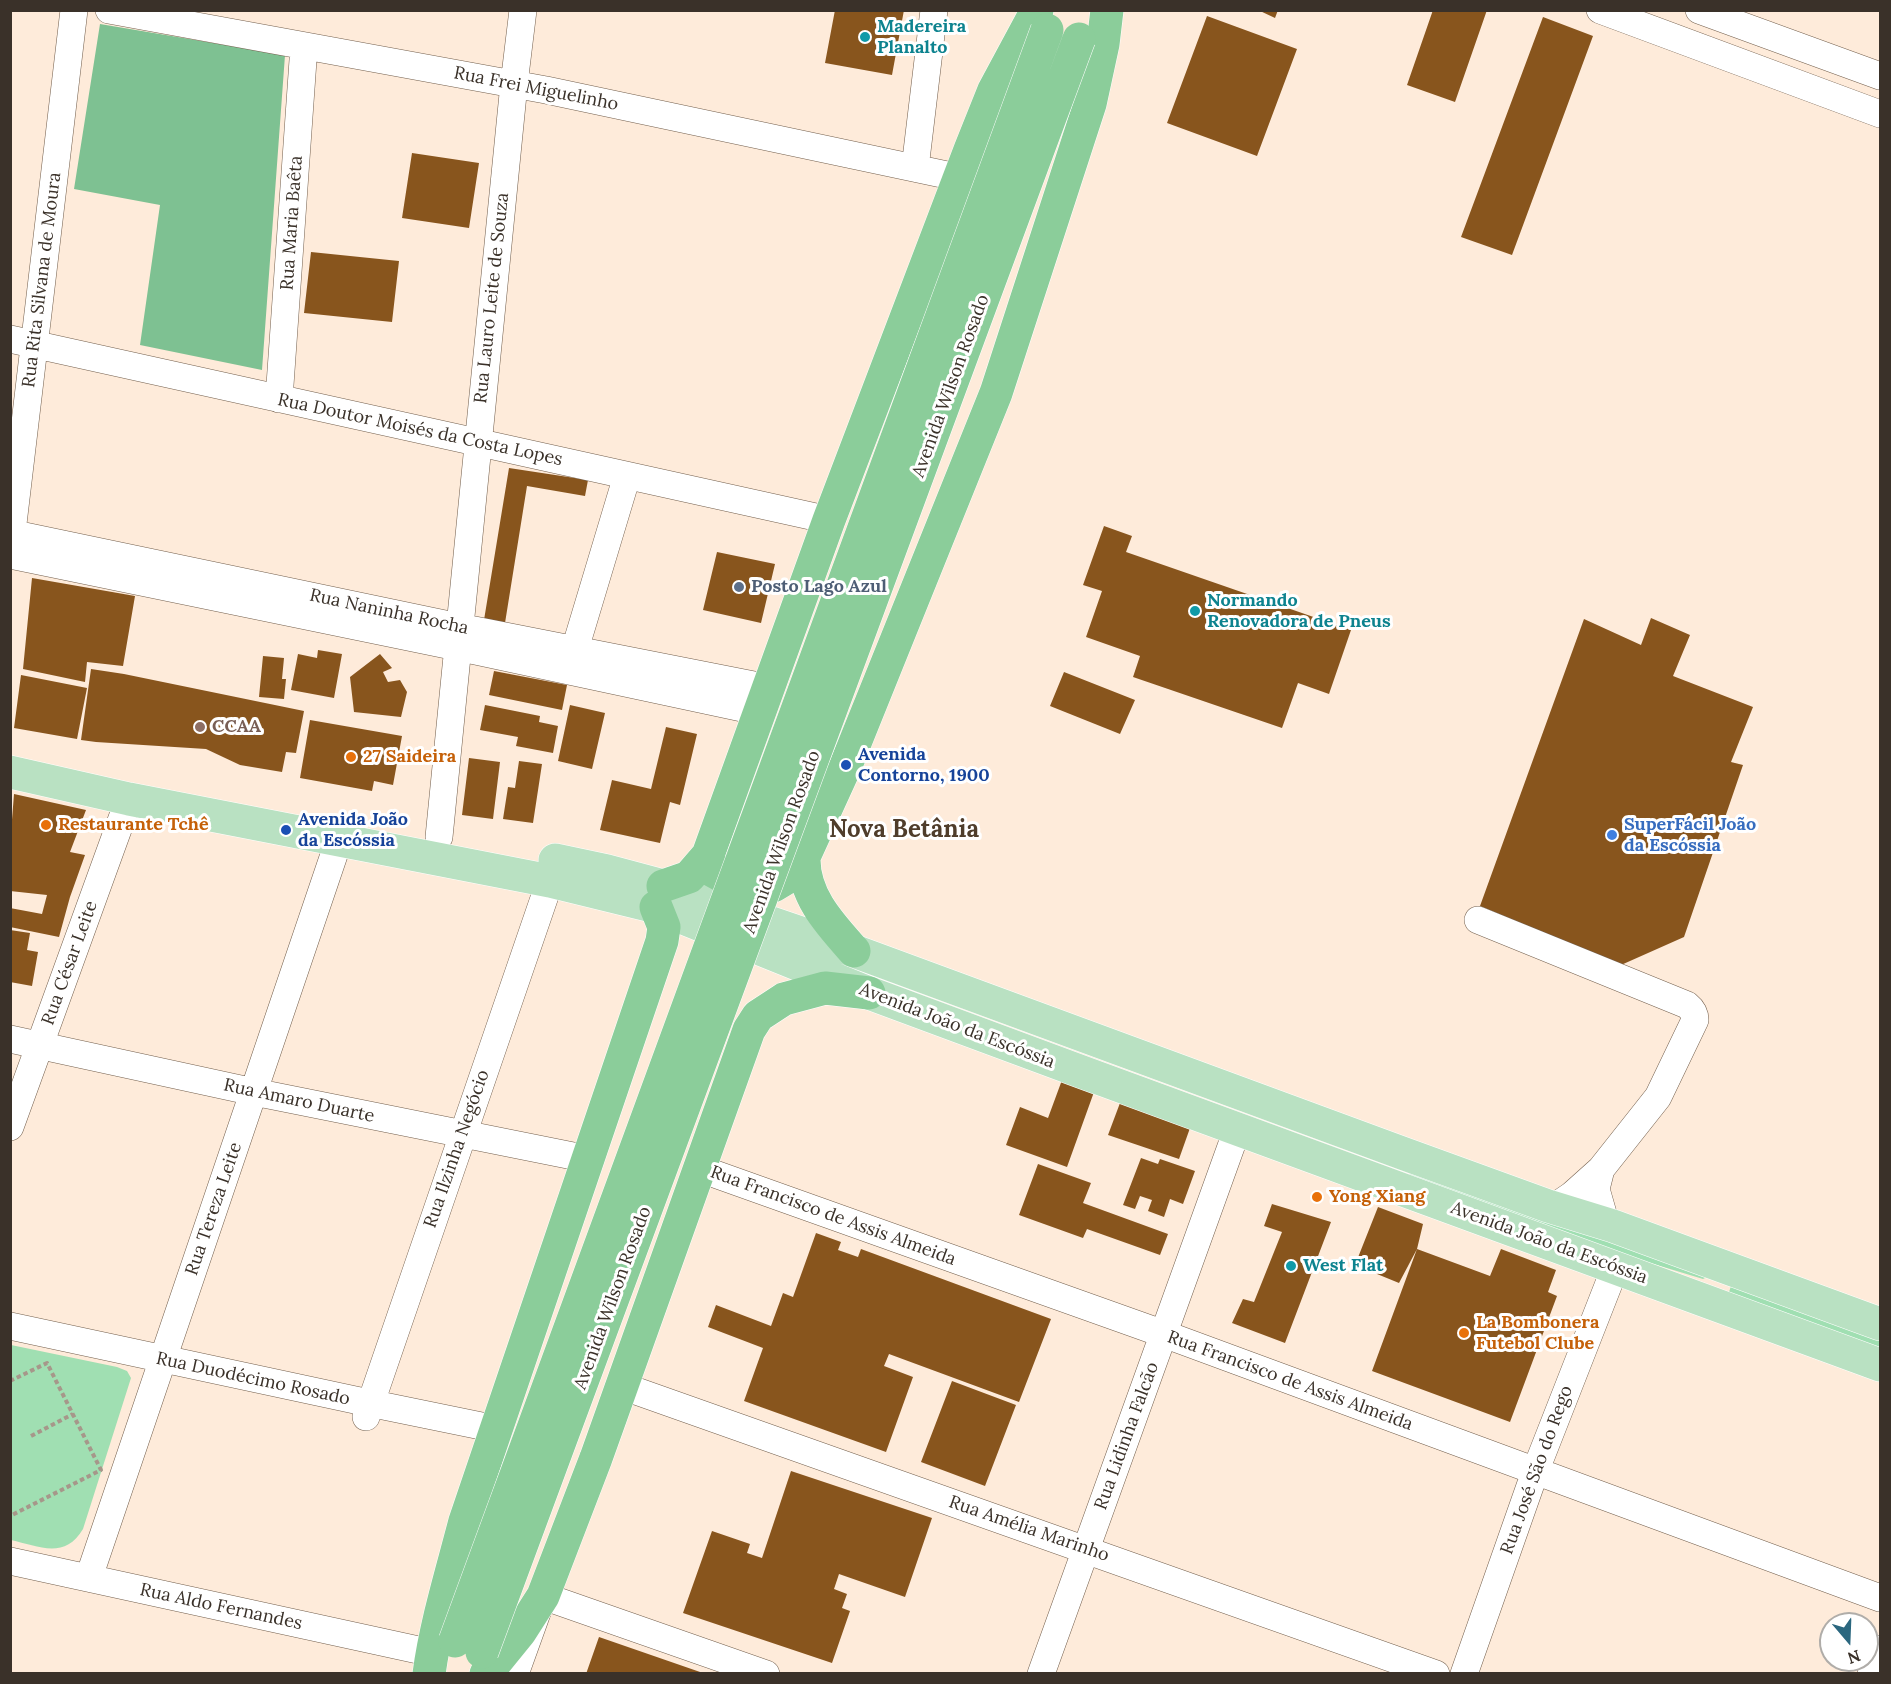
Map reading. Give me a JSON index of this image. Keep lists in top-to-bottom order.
{
  "streets": {
    "highway": ["Avenida Wilson Rosado"],
    "main road": ["Avenida João da Escóssia"],
    "street": [
      "Rua Frei Miguelinho",
      "Rua Maria Baêta",
      "Rua Rita Silvana de Moura",
      "Rua Lauro Leite de Souza",
      "Rua Doutor Moisés da Costa Lopes",
      "Rua Naninha Rocha",
      "Rua César Leite",
      "Rua Amaro Duarte",
      "Rua Ilzinha Negócio",
      "Rua Tereza Leite",
      "Rua Francisco de Assis Almeida",
      "Rua Duodécimo Rosado",
      "Rua Lidinha Falcão",
      "Rua José São do Rego",
      "Rua Amélia Marinho",
      "Rua Aldo Fernandes"
    ]
  },
  "crossings": [
    ["Rua Frei Miguelinho", "Rua Maria Baêta"],
    ["Rua Frei Miguelinho", "Rua Lauro Leite de Souza"],
    ["Rua Maria Baêta", "Rua Doutor Moisés da Costa Lopes"],
    ["Rua Rita Silvana de Moura", "Rua Doutor Moisés da Costa Lopes"],
    ["Rua Rita Silvana de Moura", "Rua Naninha Rocha"],
    ["Rua Lauro Leite de Souza", "Rua Doutor Moisés da Costa Lopes"],
    ["Rua Lauro Leite de Souza", "Rua Naninha Rocha"],
    ["Rua Lauro Leite de Souza", "Avenida João da Escóssia"],
    ["Avenida Wilson Rosado", "Rua Aldo Fernandes"],
    ["Rua César Leite", "Avenida João da Escóssia"],
    ["Rua César Leite", "Rua Amaro Duarte"],
    ["Avenida João da Escóssia", "Rua Ilzinha Negócio"],
    ["Avenida João da Escóssia", "Rua Tereza Leite"],
    ["Avenida João da Escóssia", "Rua Lidinha Falcão"],
    ["Avenida João da Escóssia", "Rua José São do Rego"],
    ["Rua Amaro Duarte", "Rua Ilzinha Negócio"],
    ["Rua Amaro Duarte", "Rua Tereza Leite"],
    ["Rua Ilzinha Negócio", "Rua Duodécimo Rosado"],
    ["Rua Tereza Leite", "Rua Duodécimo Rosado"],
    ["Rua Tereza Leite", "Rua Aldo Fernandes"],
    ["Rua Francisco de Assis Almeida", "Rua Lidinha Falcão"],
    ["Rua Francisco de Assis Almeida", "Rua José São do Rego"],
    ["Rua Lidinha Falcão", "Rua Amélia Marinho"]
  ],
  "districts": ["Nova Betânia"],
  "places": [
    "Madereira Planalto",
    "Posto Lago Azul",
    "Normando Renovadora de Pneus",
    "CCAA",
    "27 Saideira",
    "Avenida Contorno, 1900",
    "Restaurante Tchê",
    "Avenida João da Escóssia",
    "SuperFácil João da Escóssia",
    "Yong Xiang",
    "West Flat",
    "La Bombonera Futebol Clube"
  ],
  "north": "bottom"
}
